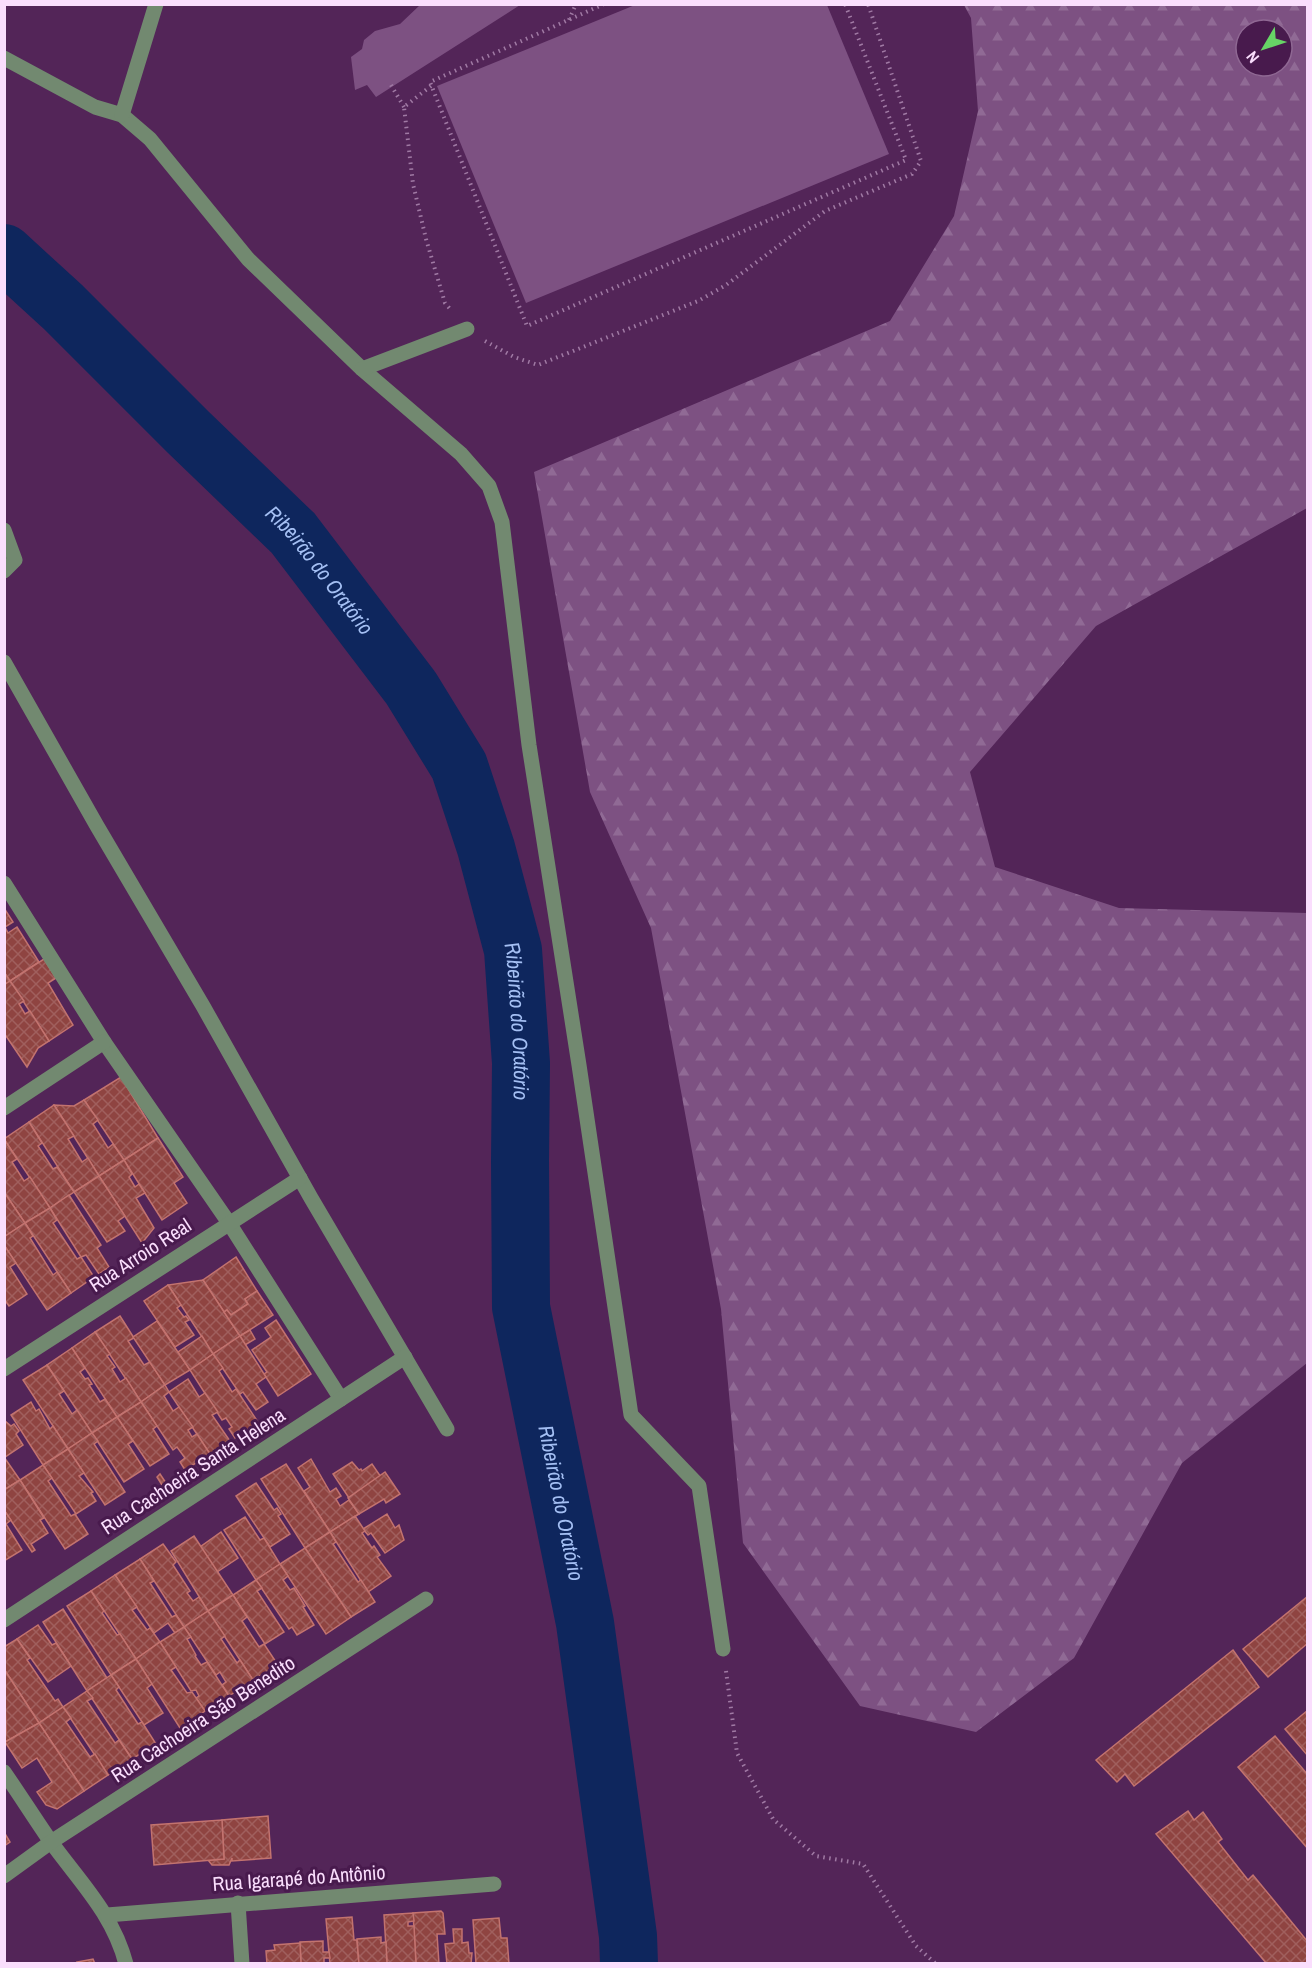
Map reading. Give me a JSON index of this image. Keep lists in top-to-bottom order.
{
  "streets": {
    "street": [
      "Rua Arroio Real",
      "Rua Cachoeira Santa Helena",
      "Rua Cachoeira São Benedito",
      "Rua Igarapé do Antônio"
    ]
  },
  "water": ["Ribeirão do Oratório"],
  "north": "bottom left"
}
